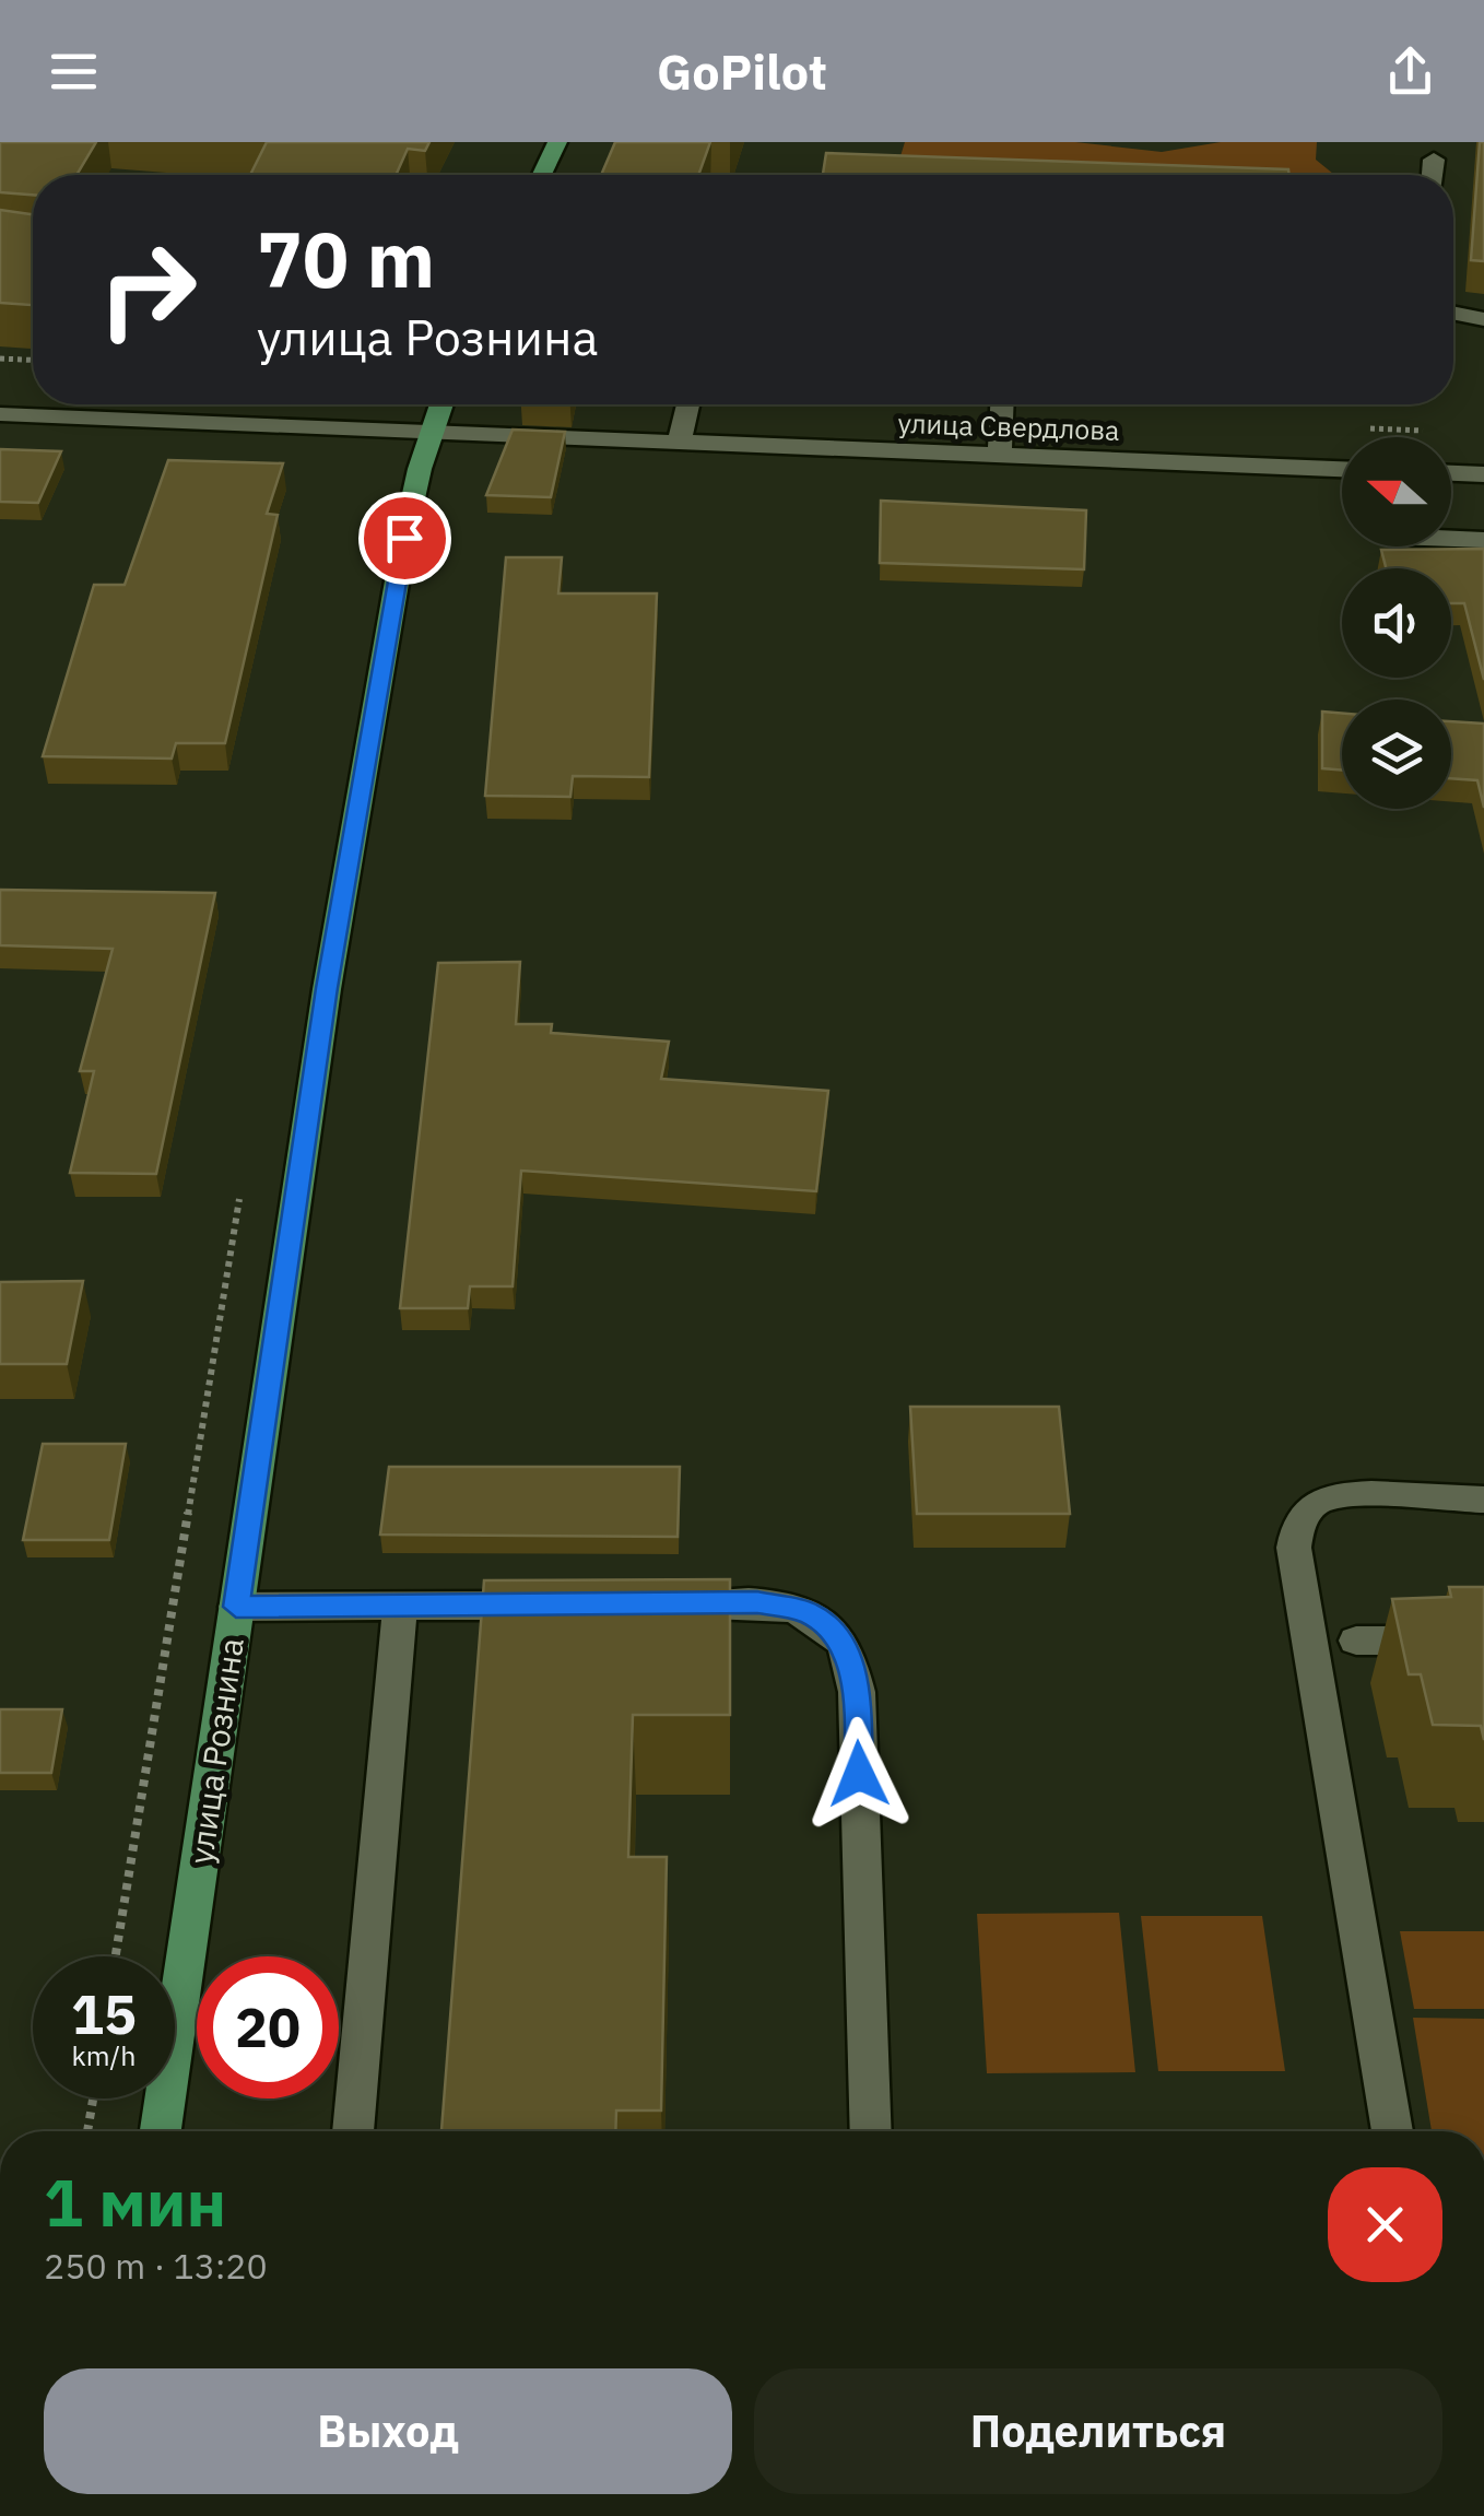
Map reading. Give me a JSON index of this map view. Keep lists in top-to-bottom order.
{
  "streets": {
    "main road": ["улица Рознина"],
    "street": ["улица Свердлова"]
  },
  "crossings": [
    ["улица Свердлова", "улица Рознина"]
  ],
  "north": "left",
  "page": {
    "header": "GoPilot",
    "turn": ["70 m", "улица Рознина"],
    "speed": "15 km/h",
    "limit": "20",
    "heading": ["1 мин", "250 m · 13:20"],
    "buttons": ["Выход", "Поделиться"]
  }
}
